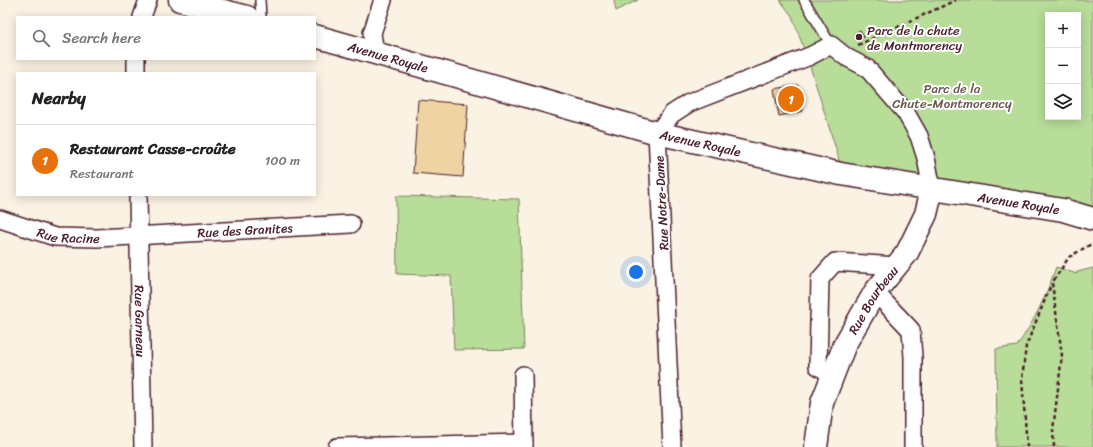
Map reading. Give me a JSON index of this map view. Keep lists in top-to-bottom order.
{
  "streets": {
    "main road": ["Avenue Royale", "Rue Bourbeau"],
    "street": [
      "Rue Notre-Dame",
      "Rue des Granites",
      "Rue Racine",
      "Rue Garneau"
    ]
  },
  "crossings": [
    ["Avenue Royale", "Rue Notre-Dame"],
    ["Avenue Royale", "Rue Bourbeau"],
    ["Rue des Granites", "Rue Racine"],
    ["Rue des Granites", "Rue Garneau"],
    ["Rue Racine", "Rue Garneau"]
  ],
  "parks": ["Parc de la Chute-Montmorency"],
  "places": ["Parc de la chute de Montmorency"],
  "page": {
    "map_buttons": ["+", "−"],
    "search": "Search here",
    "heading": "Nearby",
    "pins": "1",
    "list": [
      {
        "mark": "1",
        "name": "Restaurant Casse-croûte",
        "note": "Restaurant",
        "value": "100 m"
      }
    ]
  }
}
